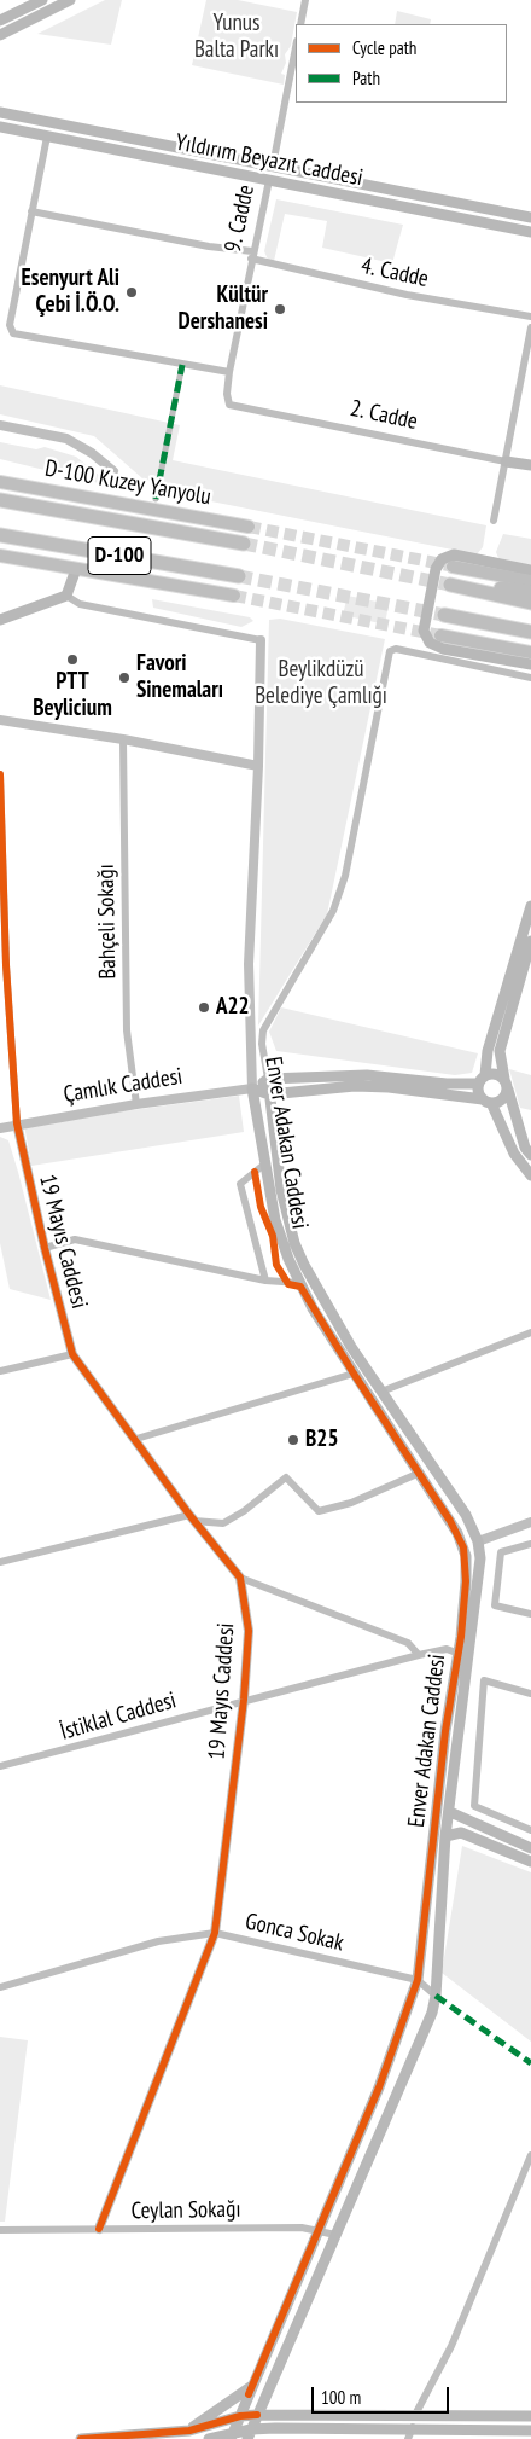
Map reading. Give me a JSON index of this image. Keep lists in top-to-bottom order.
{
  "streets": {
    "highway": ["D-100"],
    "main road": [
      "Yıldırım Beyazıt Caddesi",
      "9. Cadde",
      "2. Cadde",
      "D-100 Kuzey Yanyolu",
      "Enver Adakan Caddesi"
    ],
    "street": [
      "4. Cadde",
      "Bahçeli Sokağı",
      "Çamlık Caddesi",
      "19 Mayıs Caddesi",
      "İstiklal Caddesi",
      "Gonca Sokak",
      "Ceylan Sokağı"
    ]
  },
  "crossings": [
    ["Yıldırım Beyazıt Caddesi", "9. Cadde"],
    ["9. Cadde", "4. Cadde"],
    ["9. Cadde", "2. Cadde"],
    ["Bahçeli Sokağı", "Çamlık Caddesi"],
    ["Çamlık Caddesi", "Enver Adakan Caddesi"],
    ["Çamlık Caddesi", "19 Mayıs Caddesi"],
    ["Enver Adakan Caddesi", "İstiklal Caddesi"],
    ["Enver Adakan Caddesi", "Gonca Sokak"],
    ["Enver Adakan Caddesi", "Ceylan Sokağı"],
    ["19 Mayıs Caddesi", "İstiklal Caddesi"],
    ["19 Mayıs Caddesi", "Gonca Sokak"],
    ["19 Mayıs Caddesi", "Ceylan Sokağı"]
  ],
  "parks": ["Yunus Balta Parkı", "Beylikdüzü Belediye Çamlığı"],
  "places": [
    "Esenyurt Ali Çebi İ.Ö.O.",
    "Kültür Dershanesi",
    "PTT Beylicium",
    "Favori Sinemaları",
    "A22",
    "B25"
  ],
  "legend": ["Cycle path", "Path"],
  "scale_bar": "100 m"
}
